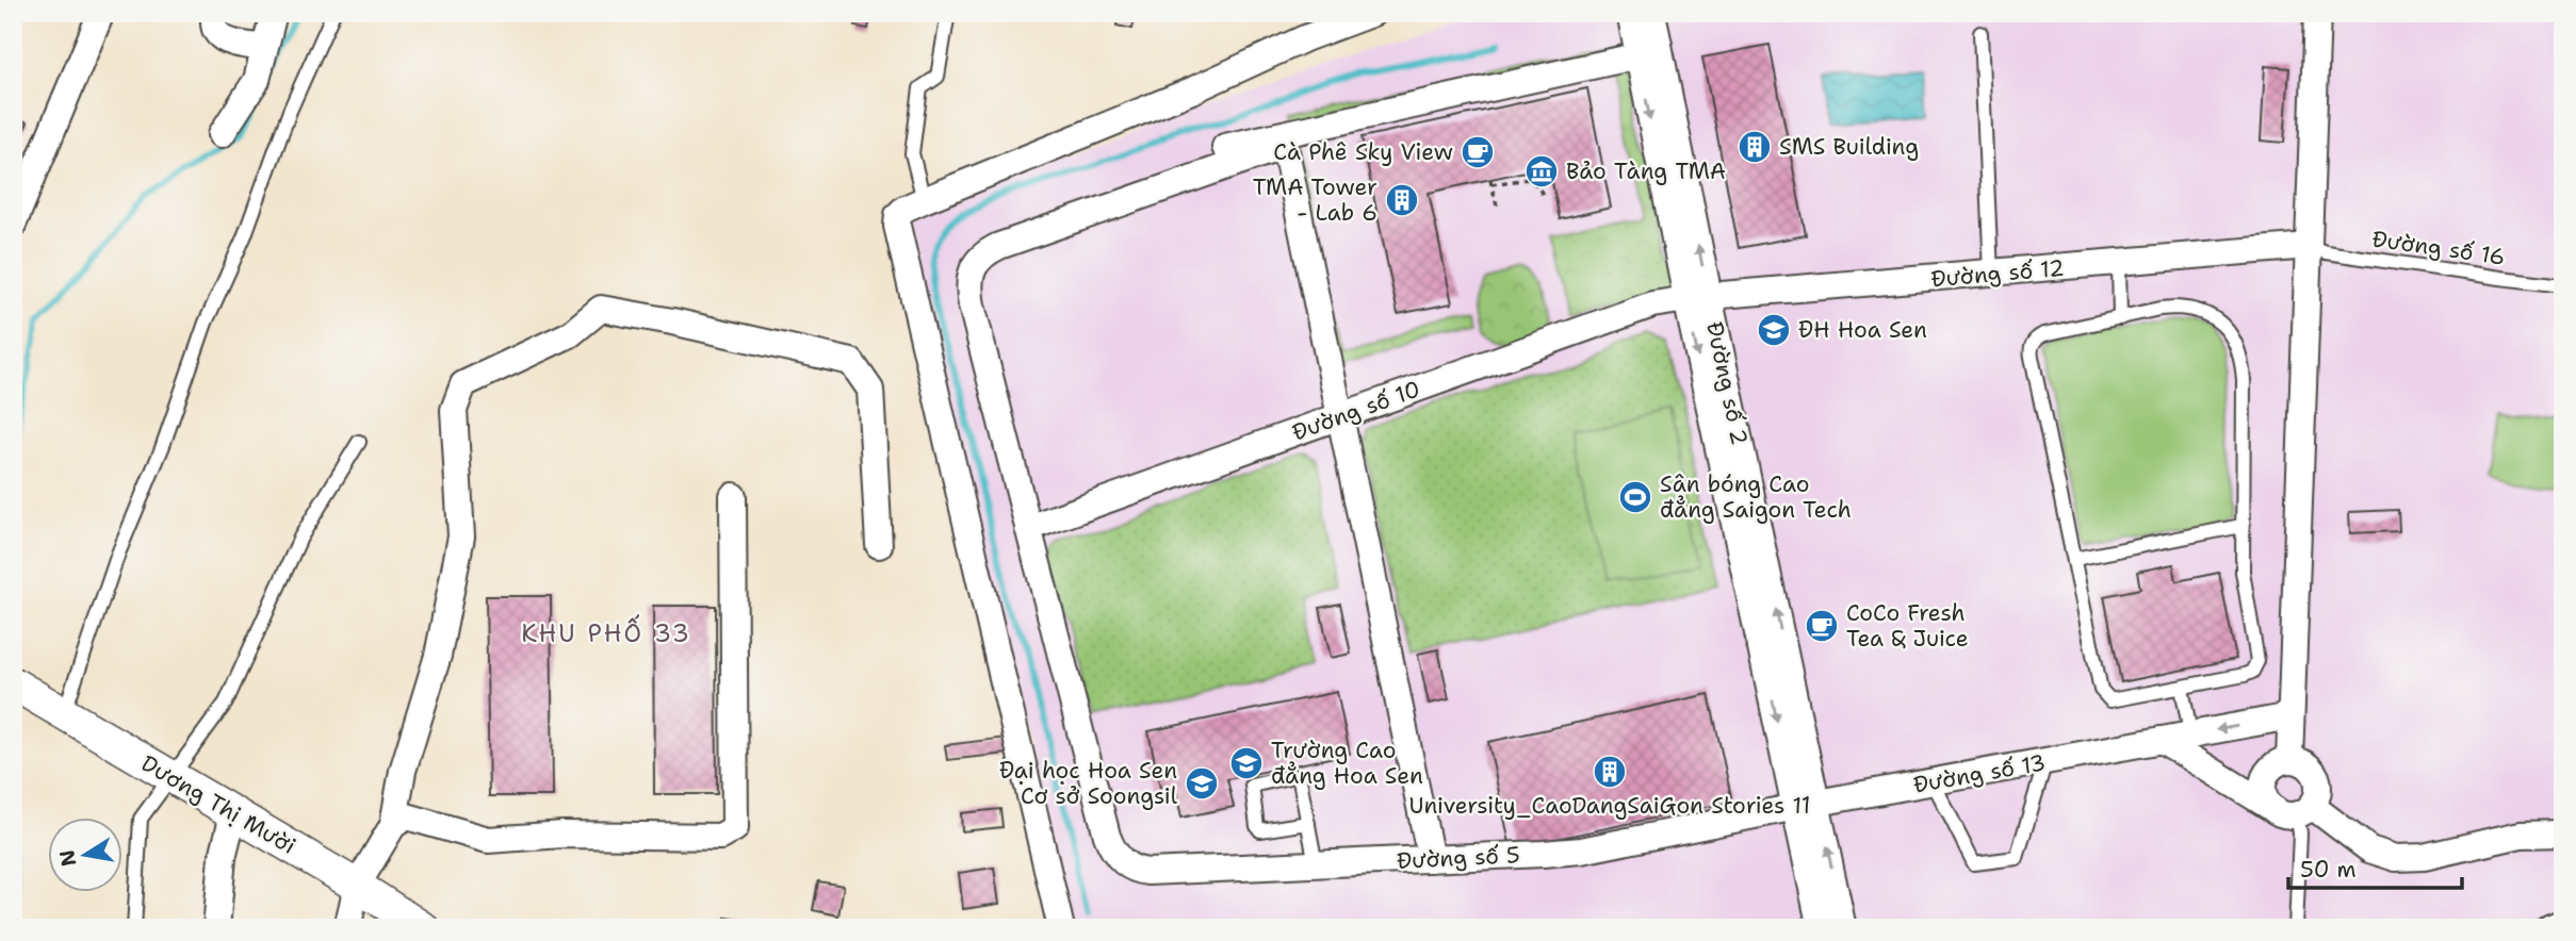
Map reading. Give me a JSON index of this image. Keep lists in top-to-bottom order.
{
  "streets": {
    "street": [
      "Đường số 12",
      "Đường số 2",
      "Đường số 10",
      "Đường số 13",
      "Dương Thị Mười",
      "Đường số 5"
    ],
    "lane": ["Đường số 16"]
  },
  "crossings": [
    ["Đường số 16", "Đường số 12"],
    ["Đường số 12", "Đường số 2"],
    ["Đường số 12", "Đường số 10"],
    ["Đường số 2", "Đường số 10"],
    ["Đường số 2", "Đường số 13"],
    ["Đường số 2", "Đường số 5"],
    ["Đường số 10", "Đường số 5"],
    ["Đường số 13", "Đường số 5"]
  ],
  "districts": ["KHU PHỐ 33"],
  "places": {
    "building": ["SMS Building", "TMA Tower - Lab 6", "University_CaoDangSaiGon Stories 11"],
    "cafe": ["Cà Phê Sky View", "CoCo Fresh Tea & Juice"],
    "museum": ["Bảo Tàng TMA"],
    "school or university": ["ĐH Hoa Sen", "Trường Cao đẳng Hoa Sen", "Đại học Hoa Sen Cơ sở Soongsil"],
    "sports": ["Sân bóng Cao đẳng Saigon Tech"]
  },
  "scale_bar": "50 m",
  "north": "left"
}
